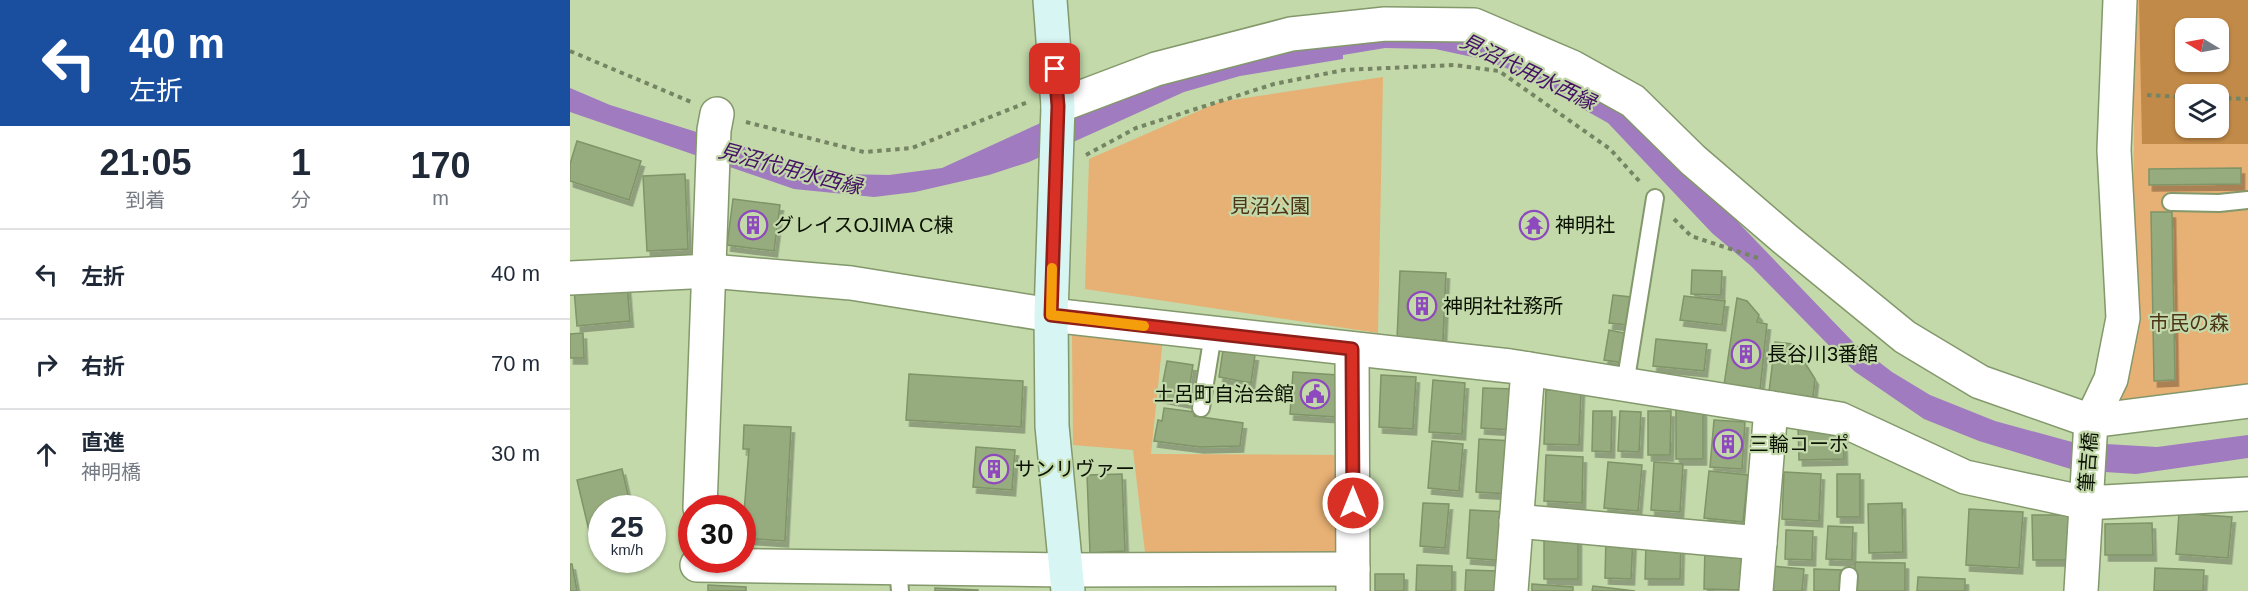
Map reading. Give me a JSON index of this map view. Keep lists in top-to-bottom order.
{
  "streets": {
    "street": ["筆吉橋"]
  },
  "water": ["見沼代用水西縁"],
  "parks": ["見沼公園", "市民の森"],
  "places": {
    "building": [
      "グレイスOJIMA C棟",
      "神明社社務所",
      "長谷川3番館",
      "三輪コーポ",
      "サンリヴァー"
    ],
    "temple": ["神明社"],
    "public building": ["土呂町自治会館"]
  },
  "north": "left",
  "page": {
    "turn": ["40 m", "左折"],
    "eta": [
      "21:05",
      "到着",
      "1",
      "分",
      "170",
      "m"
    ],
    "list": [
      {
        "name": "左折",
        "value": "40 m"
      },
      {
        "name": "右折",
        "value": "70 m"
      },
      {
        "name": "直進",
        "note": "神明橋",
        "value": "30 m"
      }
    ],
    "speed": "25 km/h",
    "limit": "30"
  }
}
